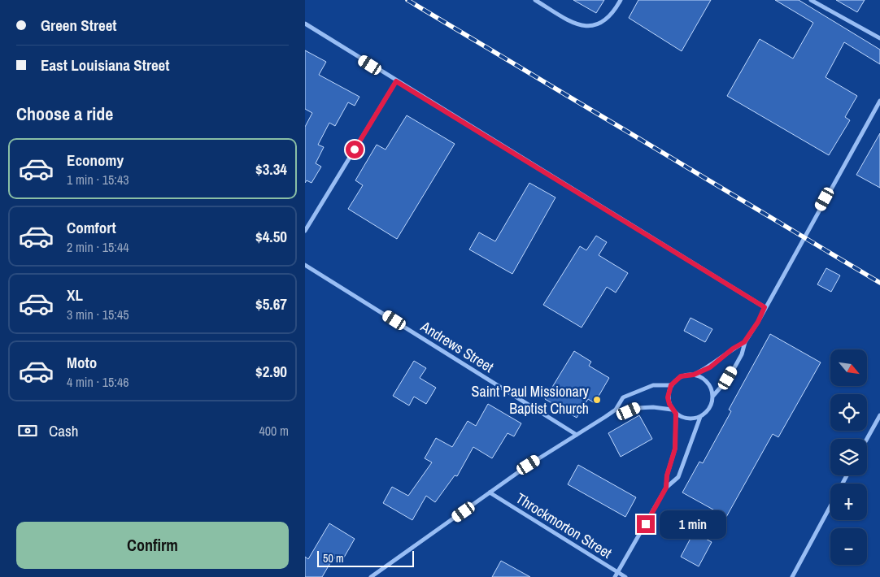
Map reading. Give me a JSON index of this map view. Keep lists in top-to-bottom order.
{
  "streets": {
    "street": ["Andrews Street", "Throckmorton Street"]
  },
  "places": ["Saint Paul Missionary Baptist Church"],
  "scale_bar": "50 m",
  "north": "bottom right",
  "page": {
    "banner": ["Green Street", "East Louisiana Street"],
    "heading": "Choose a ride",
    "list": [
      {
        "name": "Economy",
        "note": "1 min · 15:43",
        "value": "$3.34"
      },
      {
        "name": "Comfort",
        "note": "2 min · 15:44",
        "value": "$4.50"
      },
      {
        "name": "XL",
        "note": "3 min · 15:45",
        "value": "$5.67"
      },
      {
        "name": "Moto",
        "note": "4 min · 15:46",
        "value": "$2.90"
      }
    ],
    "map_buttons": ["+", "−"],
    "pay": ["Cash", "400 m"],
    "bubble": "1 min",
    "buttons": "Confirm",
    "scale": "50 m"
  }
}
